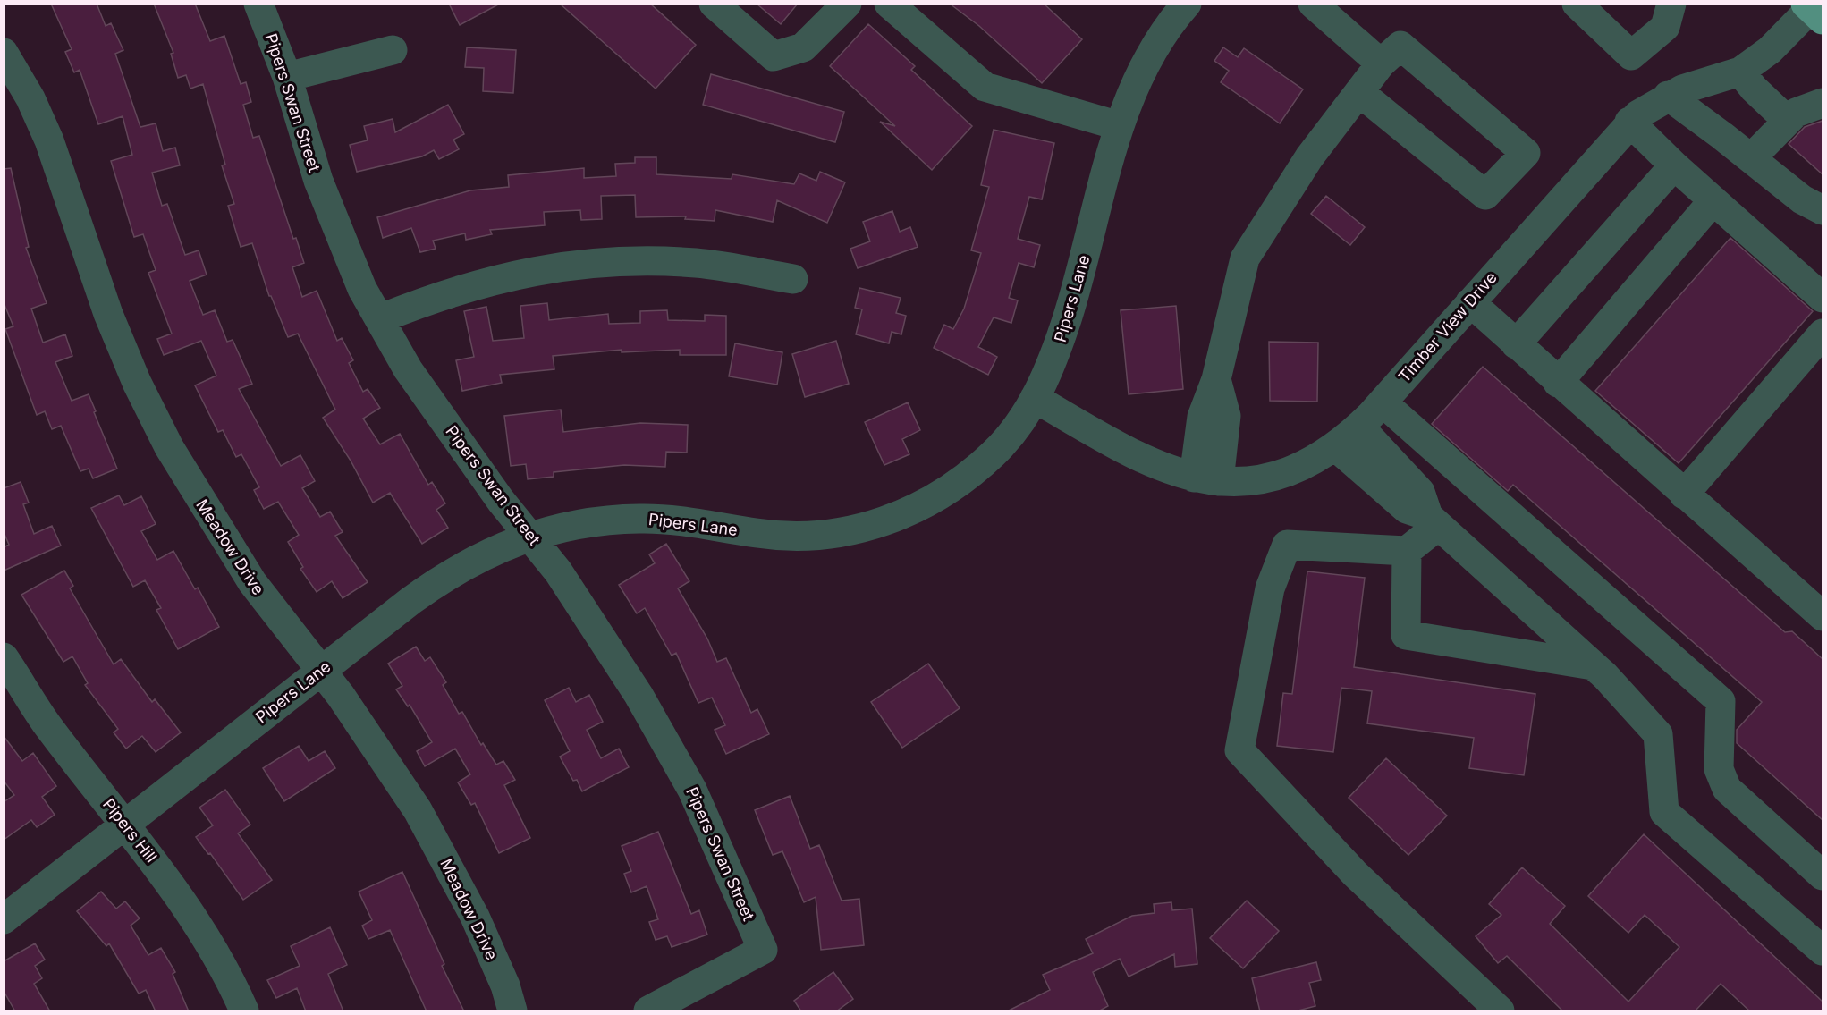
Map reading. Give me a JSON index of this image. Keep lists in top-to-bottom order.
{
  "streets": {
    "street": [
      "Pipers Swan Street",
      "Pipers Lane",
      "Timber View Drive",
      "Meadow Drive",
      "Pipers Hill"
    ]
  },
  "crossings": [
    ["Pipers Swan Street", "Pipers Lane"],
    ["Pipers Lane", "Timber View Drive"],
    ["Pipers Lane", "Meadow Drive"],
    ["Pipers Lane", "Pipers Hill"]
  ]
}
